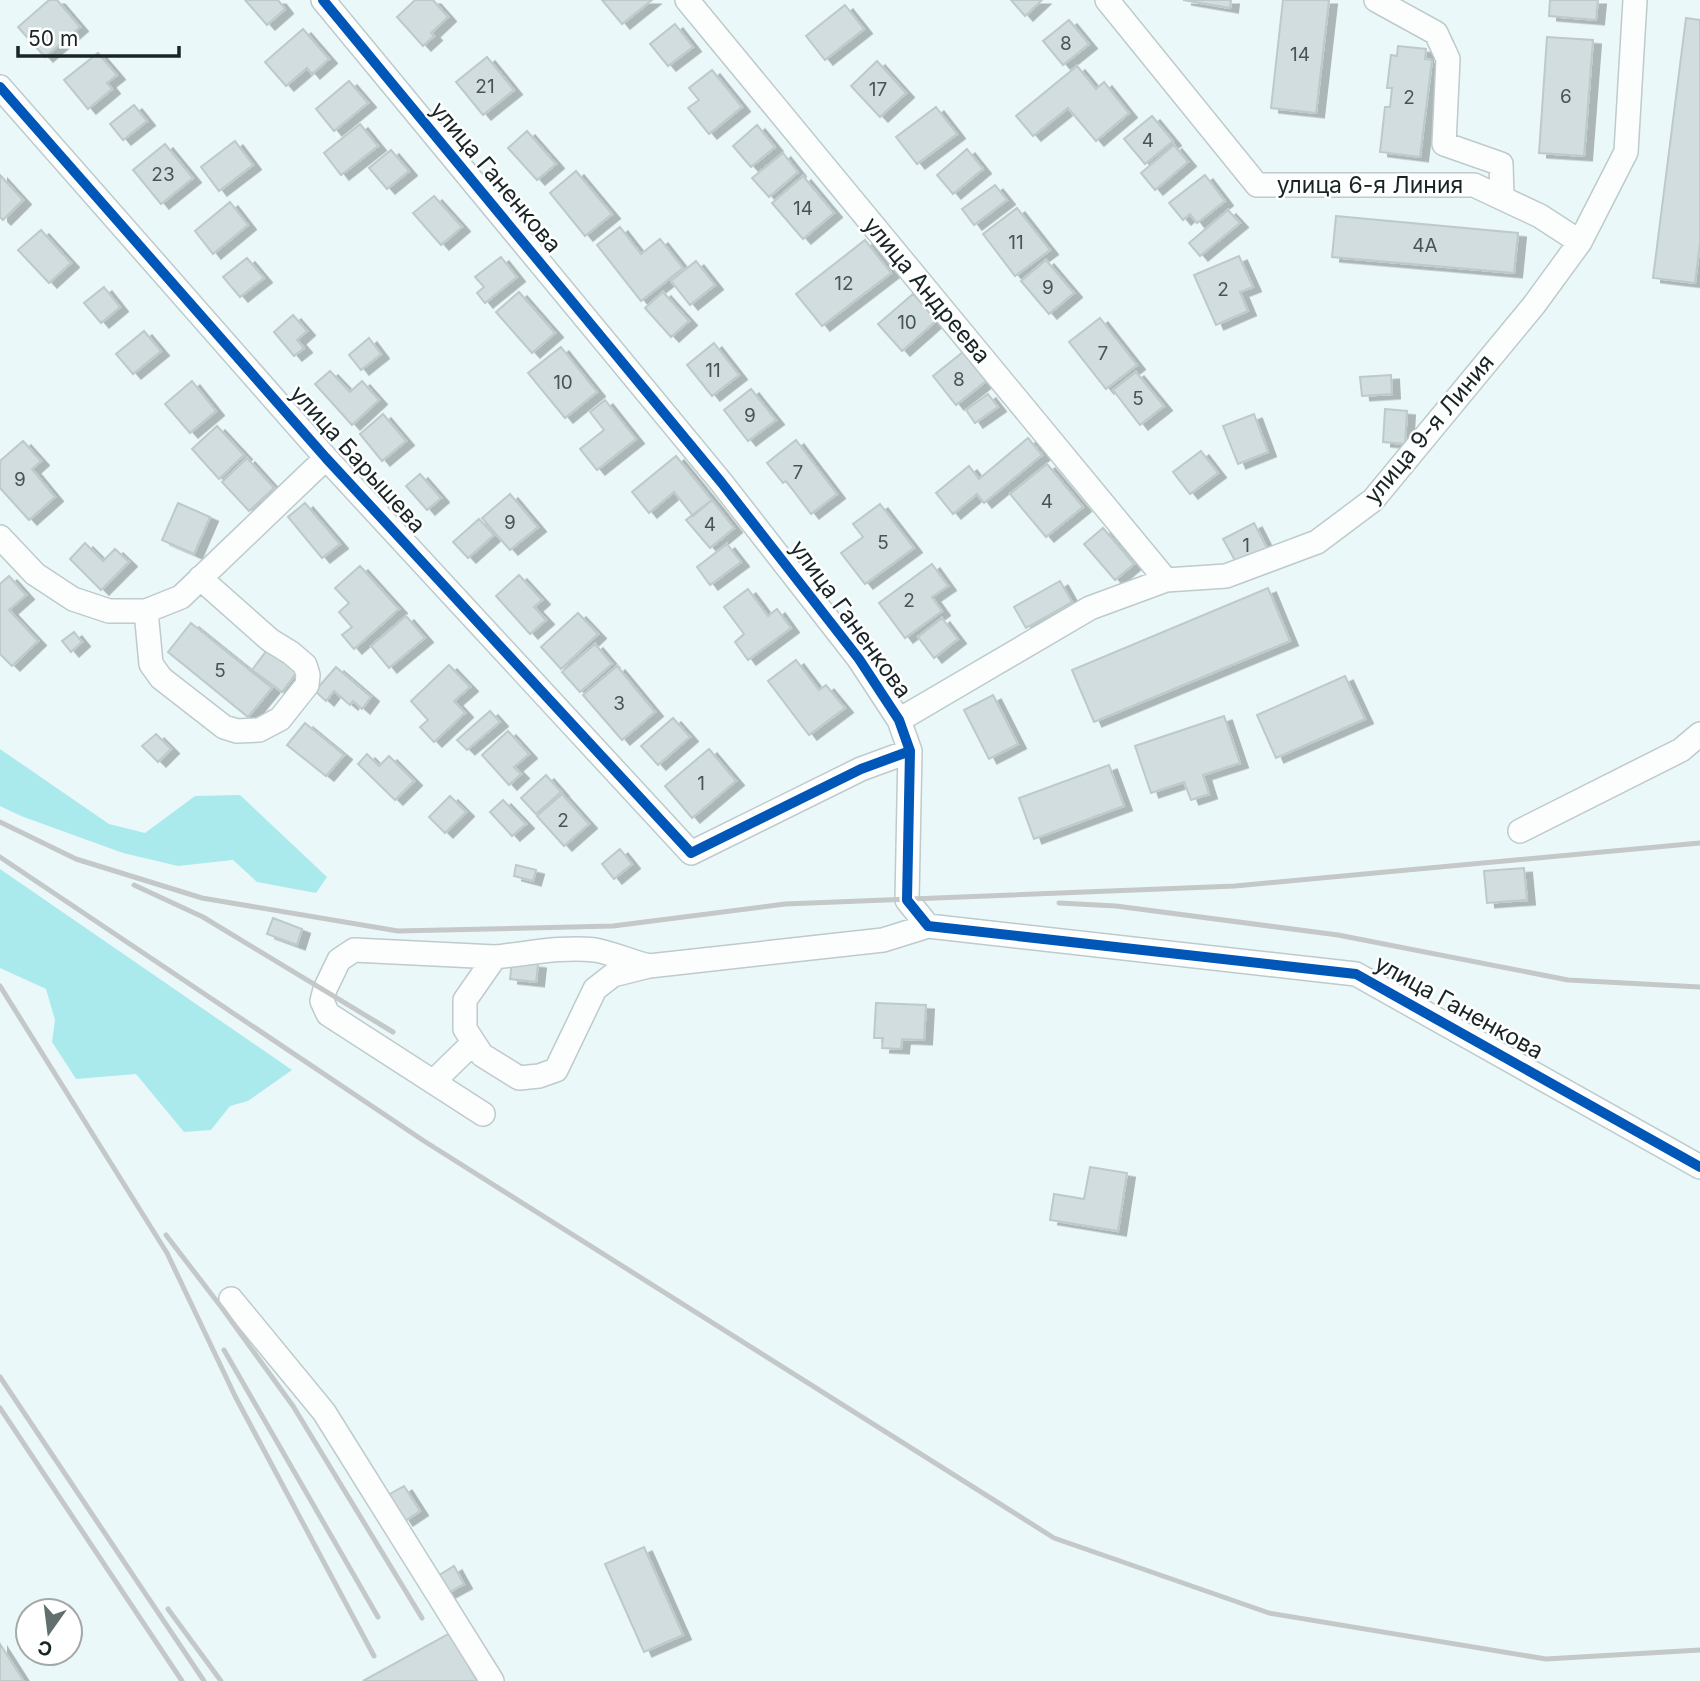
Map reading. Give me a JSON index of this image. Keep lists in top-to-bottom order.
{
  "streets": {
    "street": [
      "улица Ганенкова",
      "улица 6-я Линия",
      "улица Андреева",
      "улица 9-я Линия",
      "улица Барышева"
    ]
  },
  "crossings": [
    ["улица Ганенкова", "улица 9-я Линия"],
    ["улица Ганенкова", "улица Барышева"],
    ["улица 6-я Линия", "улица 9-я Линия"],
    ["улица Андреева", "улица 9-я Линия"]
  ],
  "house_numbers": [
    "8",
    "14",
    "21",
    "17",
    "6",
    "2",
    "4",
    "23",
    "14",
    "11",
    "4А",
    "12",
    "9",
    "2",
    "10",
    "7",
    "11",
    "8",
    "10",
    "5",
    "9",
    "7",
    "9",
    "4",
    "9",
    "4",
    "5",
    "1",
    "2",
    "5",
    "3",
    "1",
    "2"
  ],
  "scale_bar": "50 m",
  "north": "bottom"
}
